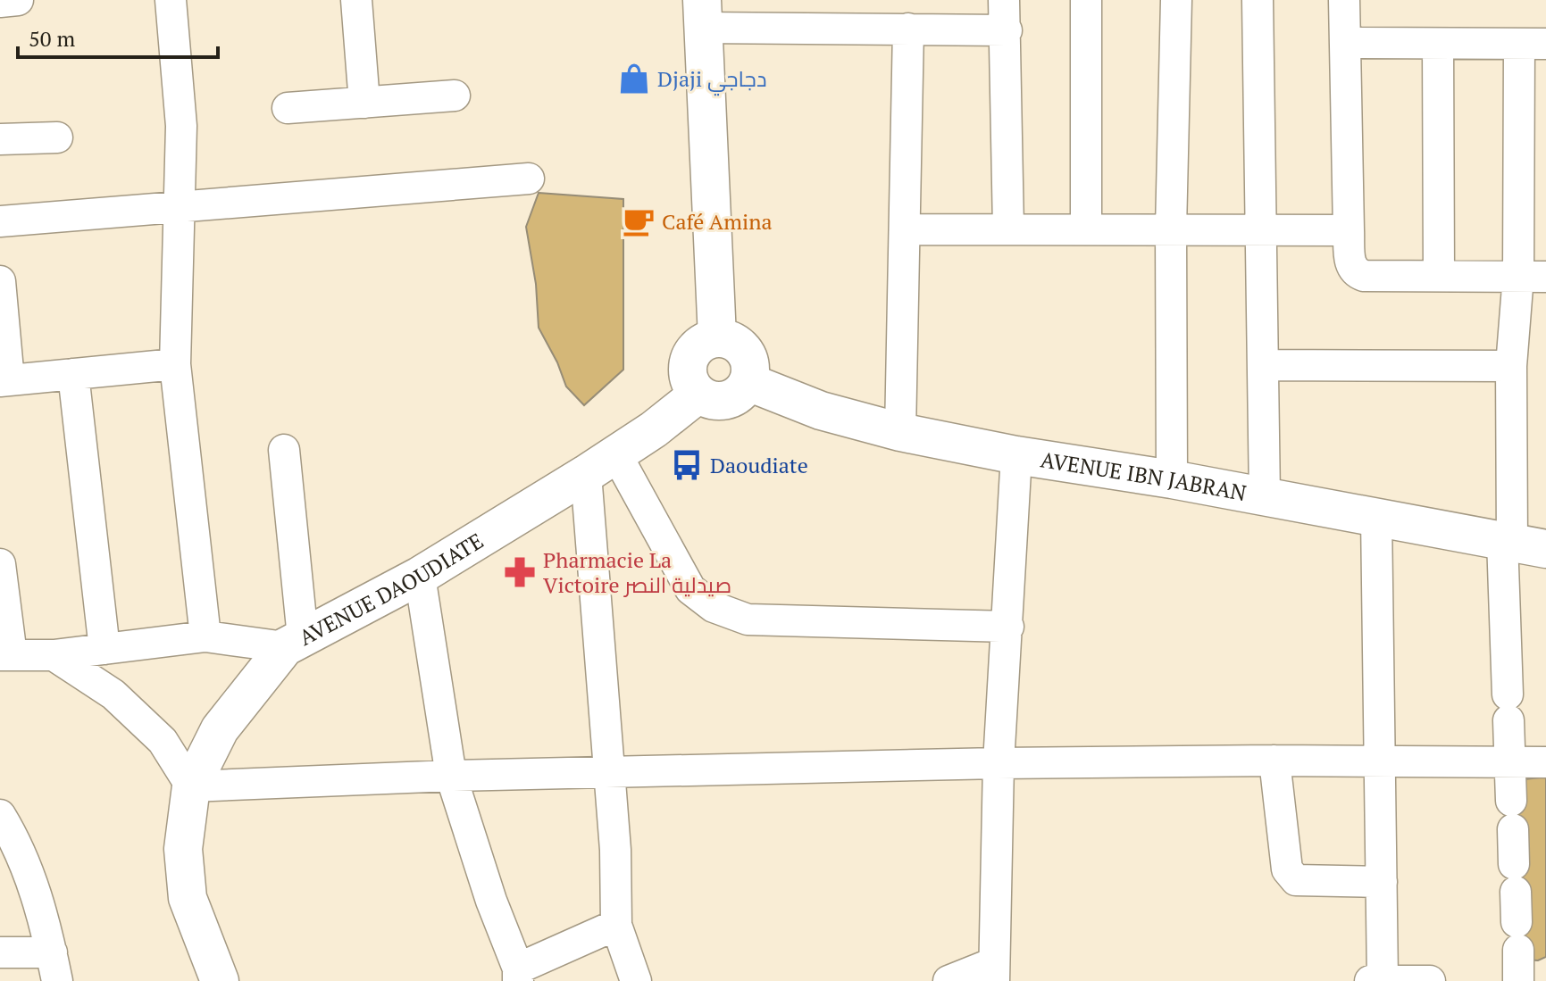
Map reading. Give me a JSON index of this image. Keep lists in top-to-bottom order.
{
  "streets": {
    "street": ["AVENUE IBN JABRAN", "AVENUE DAOUDIATE"]
  },
  "crossings": [
    ["AVENUE IBN JABRAN", "AVENUE DAOUDIATE"]
  ],
  "places": {
    "shop": ["Djaji دجاجي"],
    "cafe": ["Café Amina"],
    "bus stop": ["Daoudiate"],
    "pharmacy": ["Pharmacie La Victoire صيدلية النصر"]
  },
  "scale_bar": "50 m"
}
